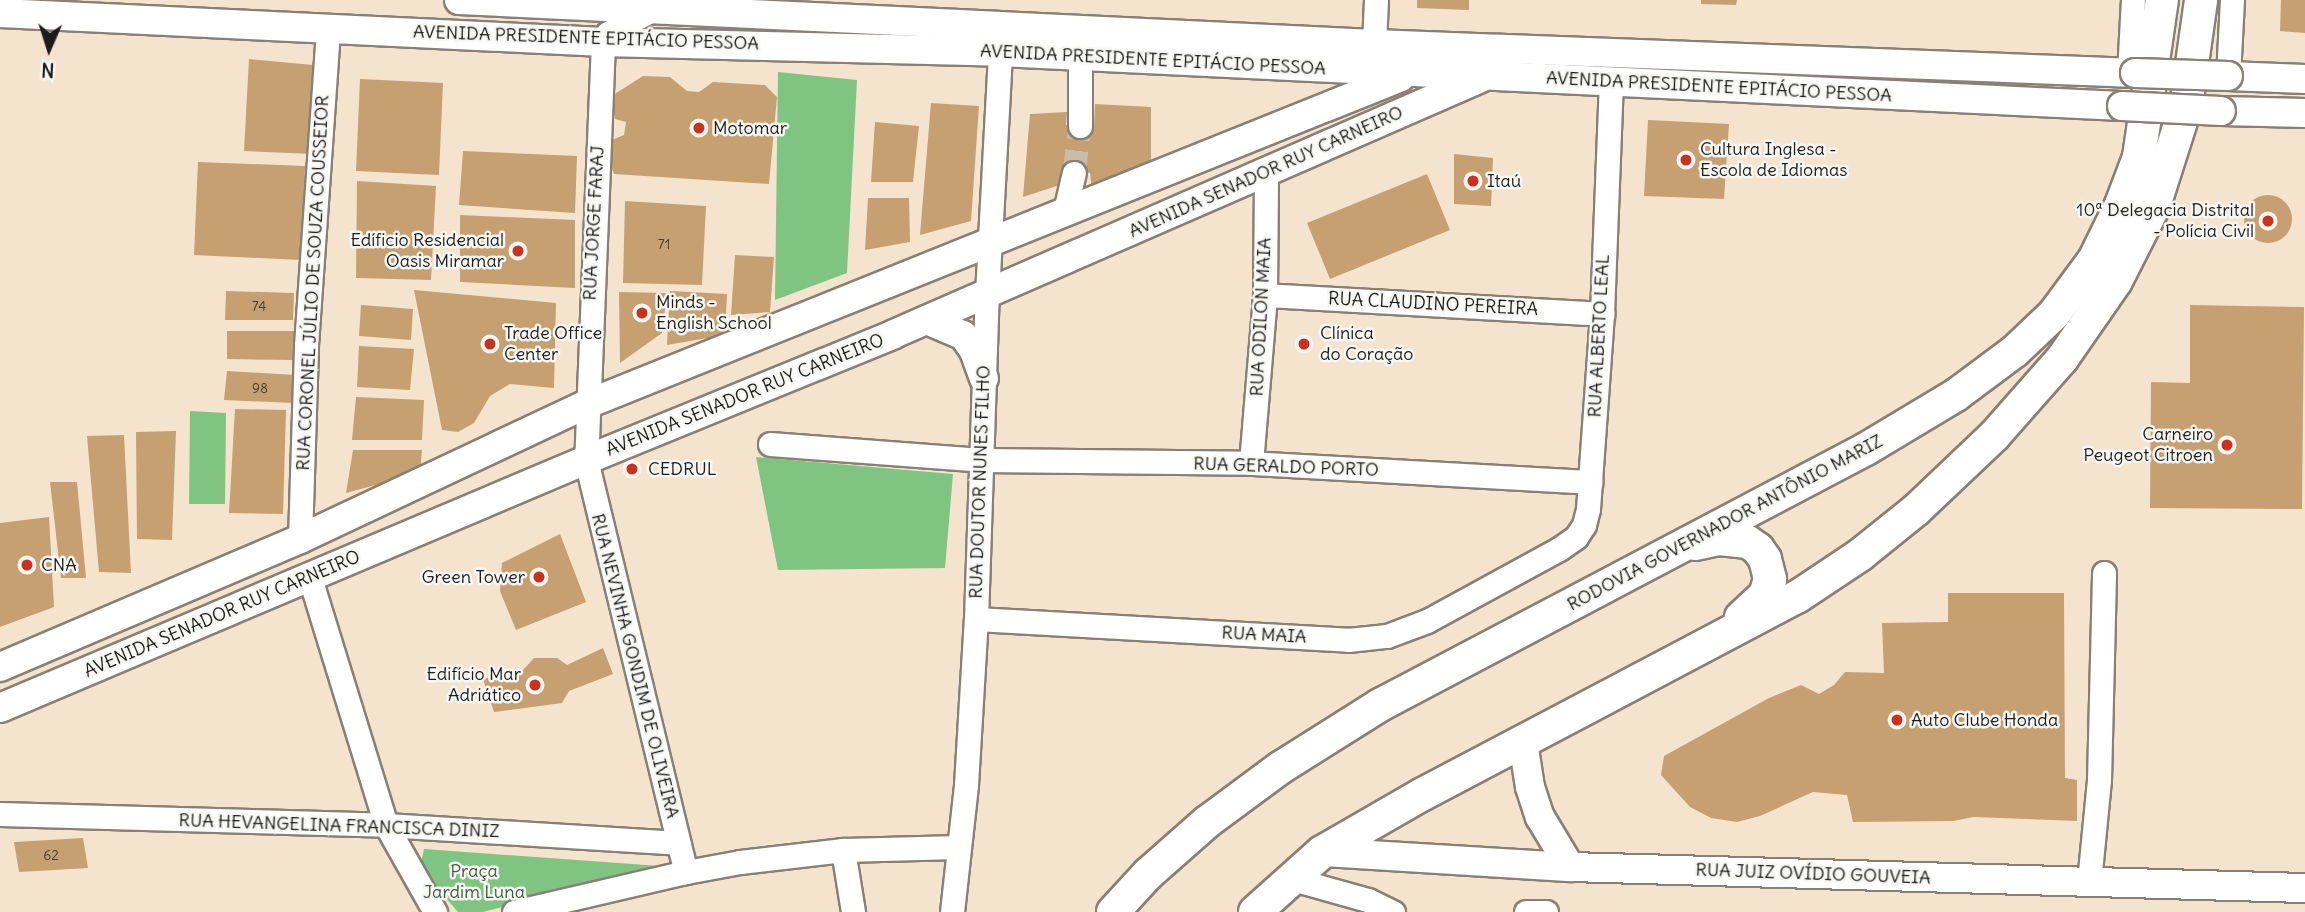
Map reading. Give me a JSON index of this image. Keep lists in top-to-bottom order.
{
  "streets": {
    "highway": ["RODOVIA GOVERNADOR ANTÔNIO MARIZ"],
    "main road": ["AVENIDA PRESIDENTE EPITÁCIO PESSOA", "AVENIDA SENADOR RUY CARNEIRO", "RUA JUIZ OVÍDIO GOUVEIA"],
    "street": [
      "RUA JORGE FARAJ",
      "RUA CORONEL JÚLIO DE SOUZA COUSSEIOR",
      "RUA CLAUDINO PEREIRA",
      "RUA ODILON MAIA",
      "RUA ALBERTO LEAL",
      "RUA GERALDO PORTO",
      "RUA DOUTOR NUNES FILHO",
      "RUA MAIA",
      "RUA NEVINHA GONDIM DE OLIVEIRA",
      "RUA HEVANGELINA FRANCISCA DINIZ"
    ]
  },
  "crossings": [
    ["AVENIDA PRESIDENTE EPITÁCIO PESSOA", "AVENIDA SENADOR RUY CARNEIRO"],
    ["AVENIDA PRESIDENTE EPITÁCIO PESSOA", "RUA JORGE FARAJ"],
    ["AVENIDA PRESIDENTE EPITÁCIO PESSOA", "RUA CORONEL JÚLIO DE SOUZA COUSSEIOR"],
    ["AVENIDA PRESIDENTE EPITÁCIO PESSOA", "RUA ALBERTO LEAL"],
    ["AVENIDA PRESIDENTE EPITÁCIO PESSOA", "RUA DOUTOR NUNES FILHO"],
    ["AVENIDA SENADOR RUY CARNEIRO", "RUA JORGE FARAJ"],
    ["AVENIDA SENADOR RUY CARNEIRO", "RUA CORONEL JÚLIO DE SOUZA COUSSEIOR"],
    ["AVENIDA SENADOR RUY CARNEIRO", "RUA ODILON MAIA"],
    ["AVENIDA SENADOR RUY CARNEIRO", "RUA DOUTOR NUNES FILHO"],
    ["AVENIDA SENADOR RUY CARNEIRO", "RUA NEVINHA GONDIM DE OLIVEIRA"],
    ["RUA JORGE FARAJ", "RUA NEVINHA GONDIM DE OLIVEIRA"],
    ["RUA CLAUDINO PEREIRA", "RUA ODILON MAIA"],
    ["RUA CLAUDINO PEREIRA", "RUA ALBERTO LEAL"],
    ["RUA ODILON MAIA", "RUA GERALDO PORTO"],
    ["RUA ALBERTO LEAL", "RUA GERALDO PORTO"],
    ["RUA ALBERTO LEAL", "RUA MAIA"],
    ["RUA GERALDO PORTO", "RUA DOUTOR NUNES FILHO"],
    ["RUA DOUTOR NUNES FILHO", "RUA MAIA"],
    ["RUA NEVINHA GONDIM DE OLIVEIRA", "RUA HEVANGELINA FRANCISCA DINIZ"]
  ],
  "parks": ["Praça Jardim Luna"],
  "places": [
    "Motomar",
    "Cultura Inglesa - Escola de Idiomas",
    "Itaú",
    "10ª Delegacia Distrital - Polícia Civil",
    "Edíficio Residencial Oasis Miramar",
    "Minds - English School",
    "Trade Office Center",
    "Clínica do Coração",
    "Carneiro Peugeot Citroen",
    "CEDRUL",
    "CNA",
    "Green Tower",
    "Edifício Mar Adriático",
    "Auto Clube Honda"
  ],
  "house_numbers": [
    "71",
    "74",
    "98",
    "62"
  ],
  "north": "bottom"
}
